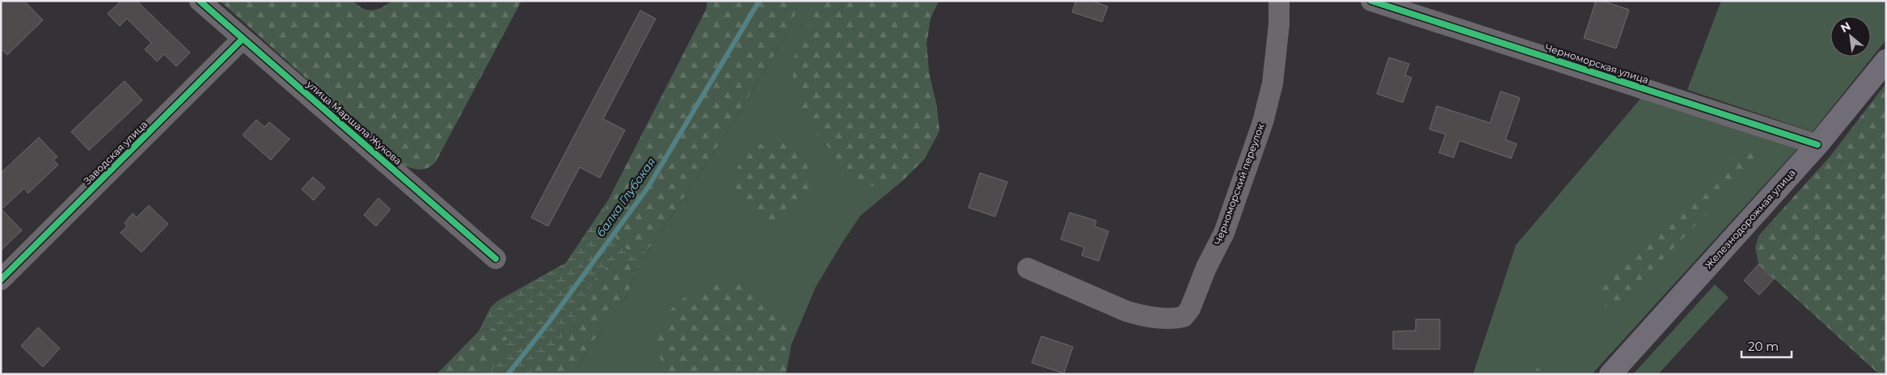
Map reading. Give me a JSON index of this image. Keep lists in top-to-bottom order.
{
  "streets": {
    "main road": ["Железнодорожная улица"],
    "street": [
      "Черноморская улица",
      "улица Маршала Жукова",
      "Заводская улица",
      "Черноморский переулок"
    ]
  },
  "crossings": [
    ["Черноморская улица", "Железнодорожная улица"],
    ["улица Маршала Жукова", "Заводская улица"]
  ],
  "water": ["балка Глубокая"],
  "scale_bar": "20 m",
  "north": "top left"
}
